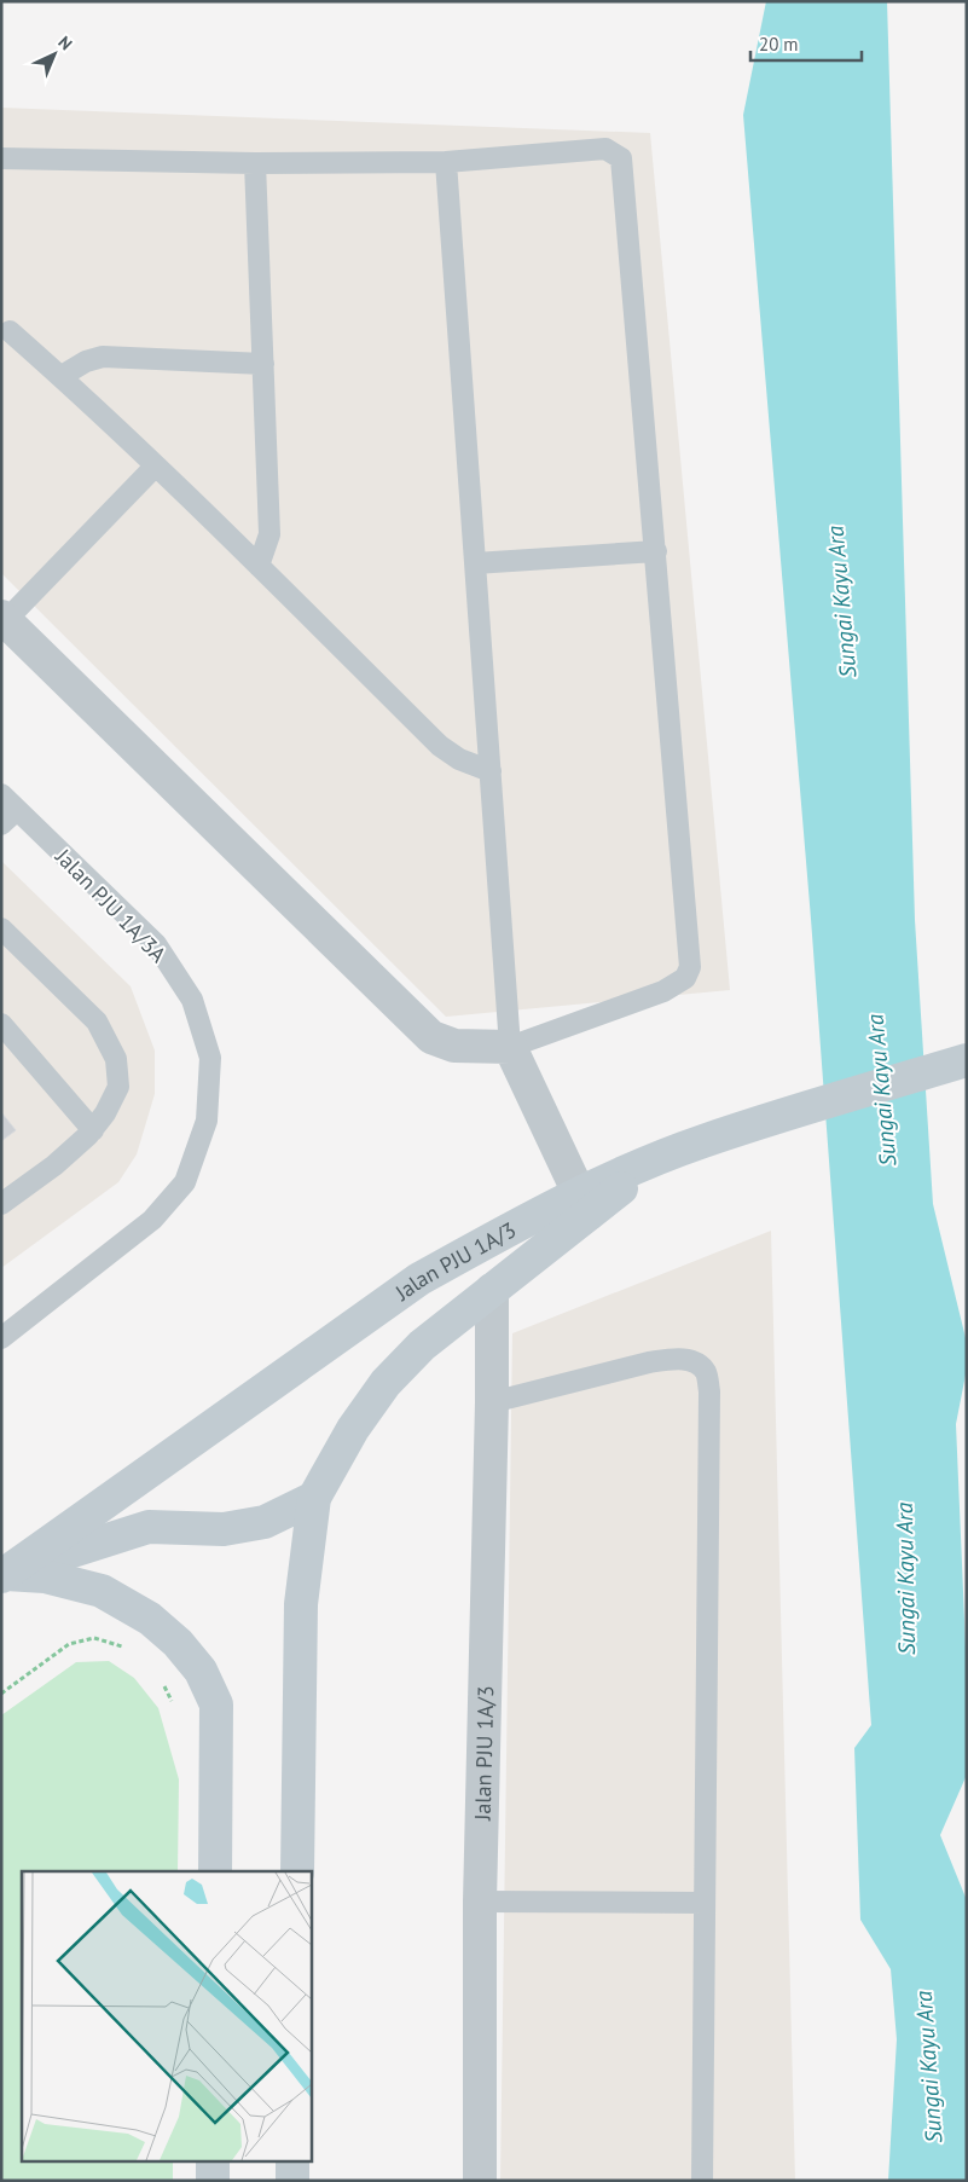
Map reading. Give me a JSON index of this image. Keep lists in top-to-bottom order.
{
  "streets": {
    "street": ["Jalan PJU 1A/3"],
    "lane": ["Jalan PJU 1A/3A"]
  },
  "water": ["Sungai Kayu Ara"],
  "scale_bar": "20 m",
  "north": "top right"
}
